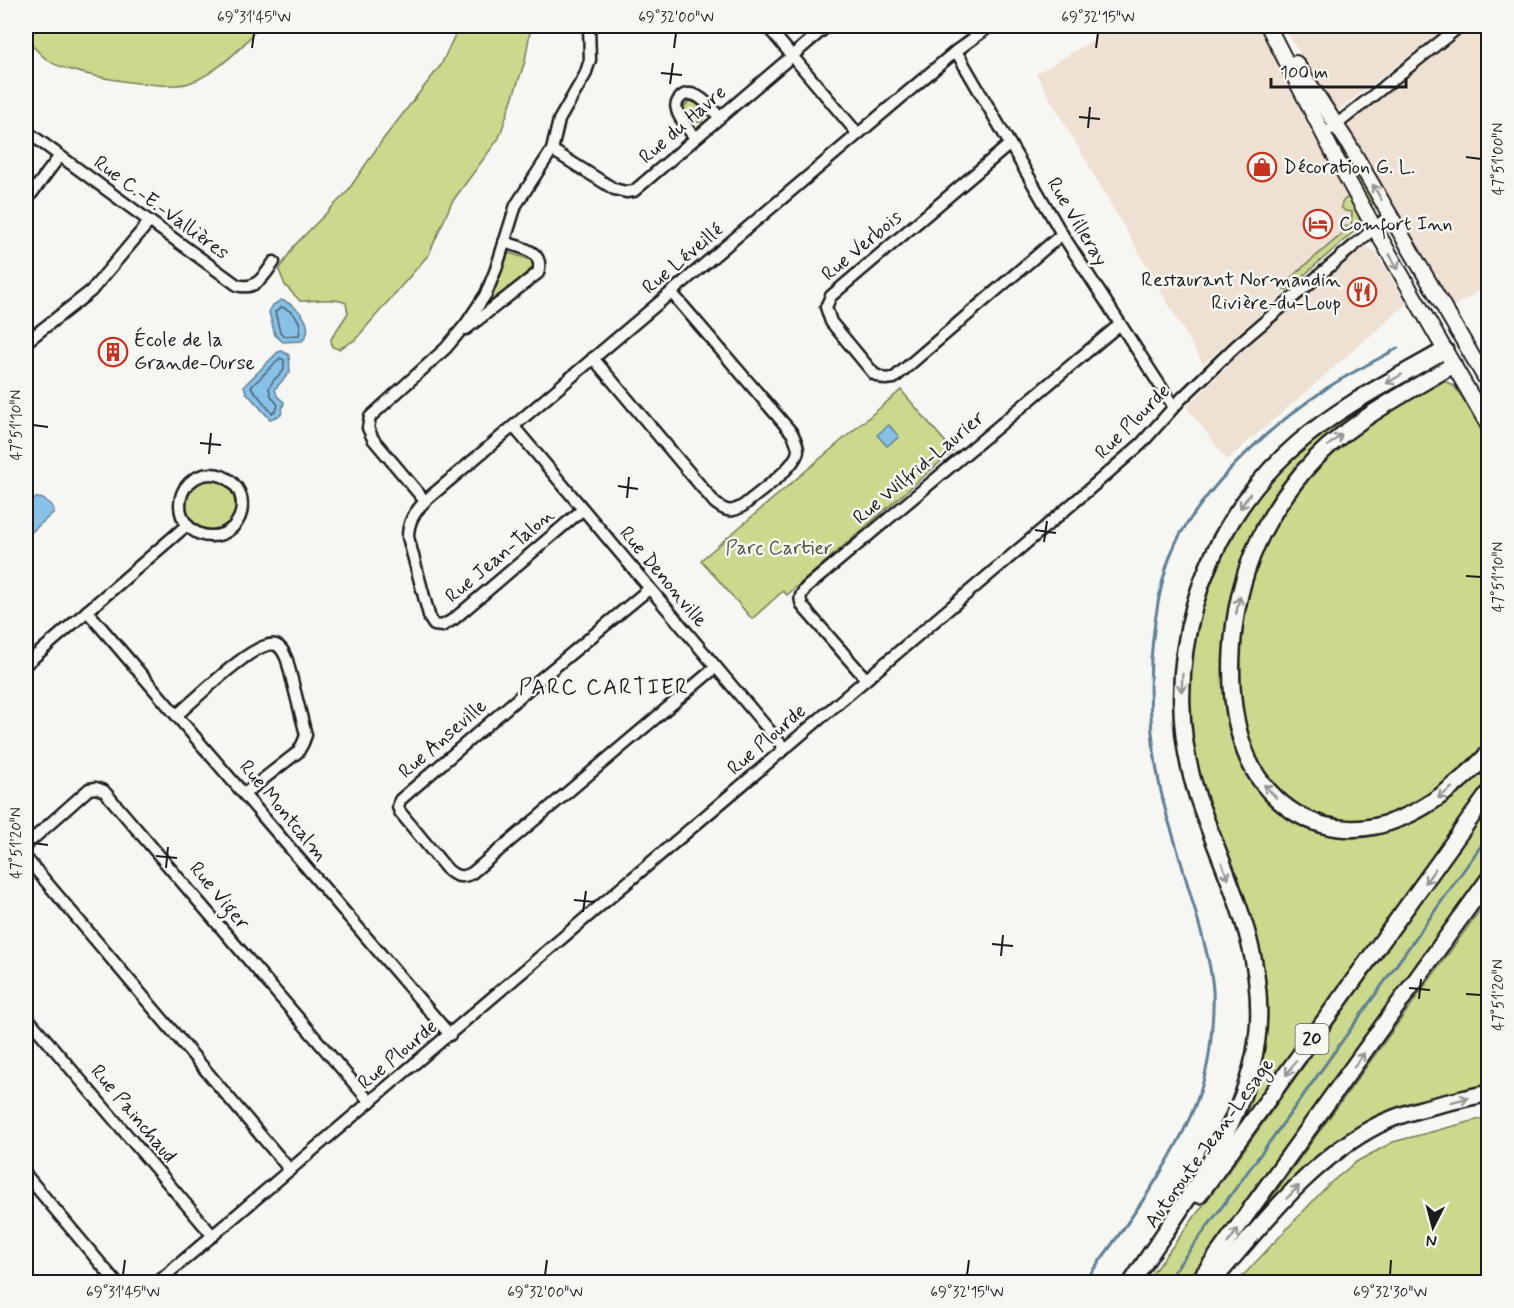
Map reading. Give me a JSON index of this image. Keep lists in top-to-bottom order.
{
  "streets": {
    "highway": ["20", "Autoroute Jean-Lesage"],
    "street": [
      "Rue du Havre",
      "Rue C.-E.-Vallières",
      "Rue Villeray",
      "Rue Verbois",
      "Rue Léveillé",
      "Rue Plourde",
      "Rue Wilfrid-Laurier",
      "Rue Jean-Talon",
      "Rue Denonville",
      "Rue Anseville",
      "Rue Montcalm",
      "Rue Viger",
      "Rue Painchaud"
    ]
  },
  "crossings": [
    ["Rue Villeray", "Rue Verbois"],
    ["Rue Villeray", "Rue Léveillé"],
    ["Rue Villeray", "Rue Plourde"],
    ["Rue Villeray", "Rue Wilfrid-Laurier"],
    ["Rue Léveillé", "Rue Jean-Talon"],
    ["Rue Léveillé", "Rue Denonville"],
    ["Rue Plourde", "Rue Wilfrid-Laurier"],
    ["Rue Plourde", "Rue Denonville"],
    ["Rue Plourde", "Rue Montcalm"],
    ["Rue Plourde", "Rue Viger"],
    ["Rue Plourde", "Rue Painchaud"],
    ["Rue Jean-Talon", "Rue Denonville"],
    ["Rue Denonville", "Rue Anseville"]
  ],
  "districts": ["PARC CARTIER"],
  "parks": ["Parc Cartier"],
  "places": {
    "shop": ["Décoration G. L."],
    "hotel": ["Comfort Inn"],
    "restaurant": ["Restaurant Normandin Rivière-du-Loup"],
    "building": ["École de la Grande-Ourse"]
  },
  "scale_bar": "100 m",
  "north": "bottom",
  "coordinates": [
    "69°31'45\"W",
    "69°32'00\"W",
    "69°32'15\"W",
    "47°51'00\"N",
    "47°51'10\"N",
    "47°51'20\"N",
    "69°32'30\"W"
  ]
}
